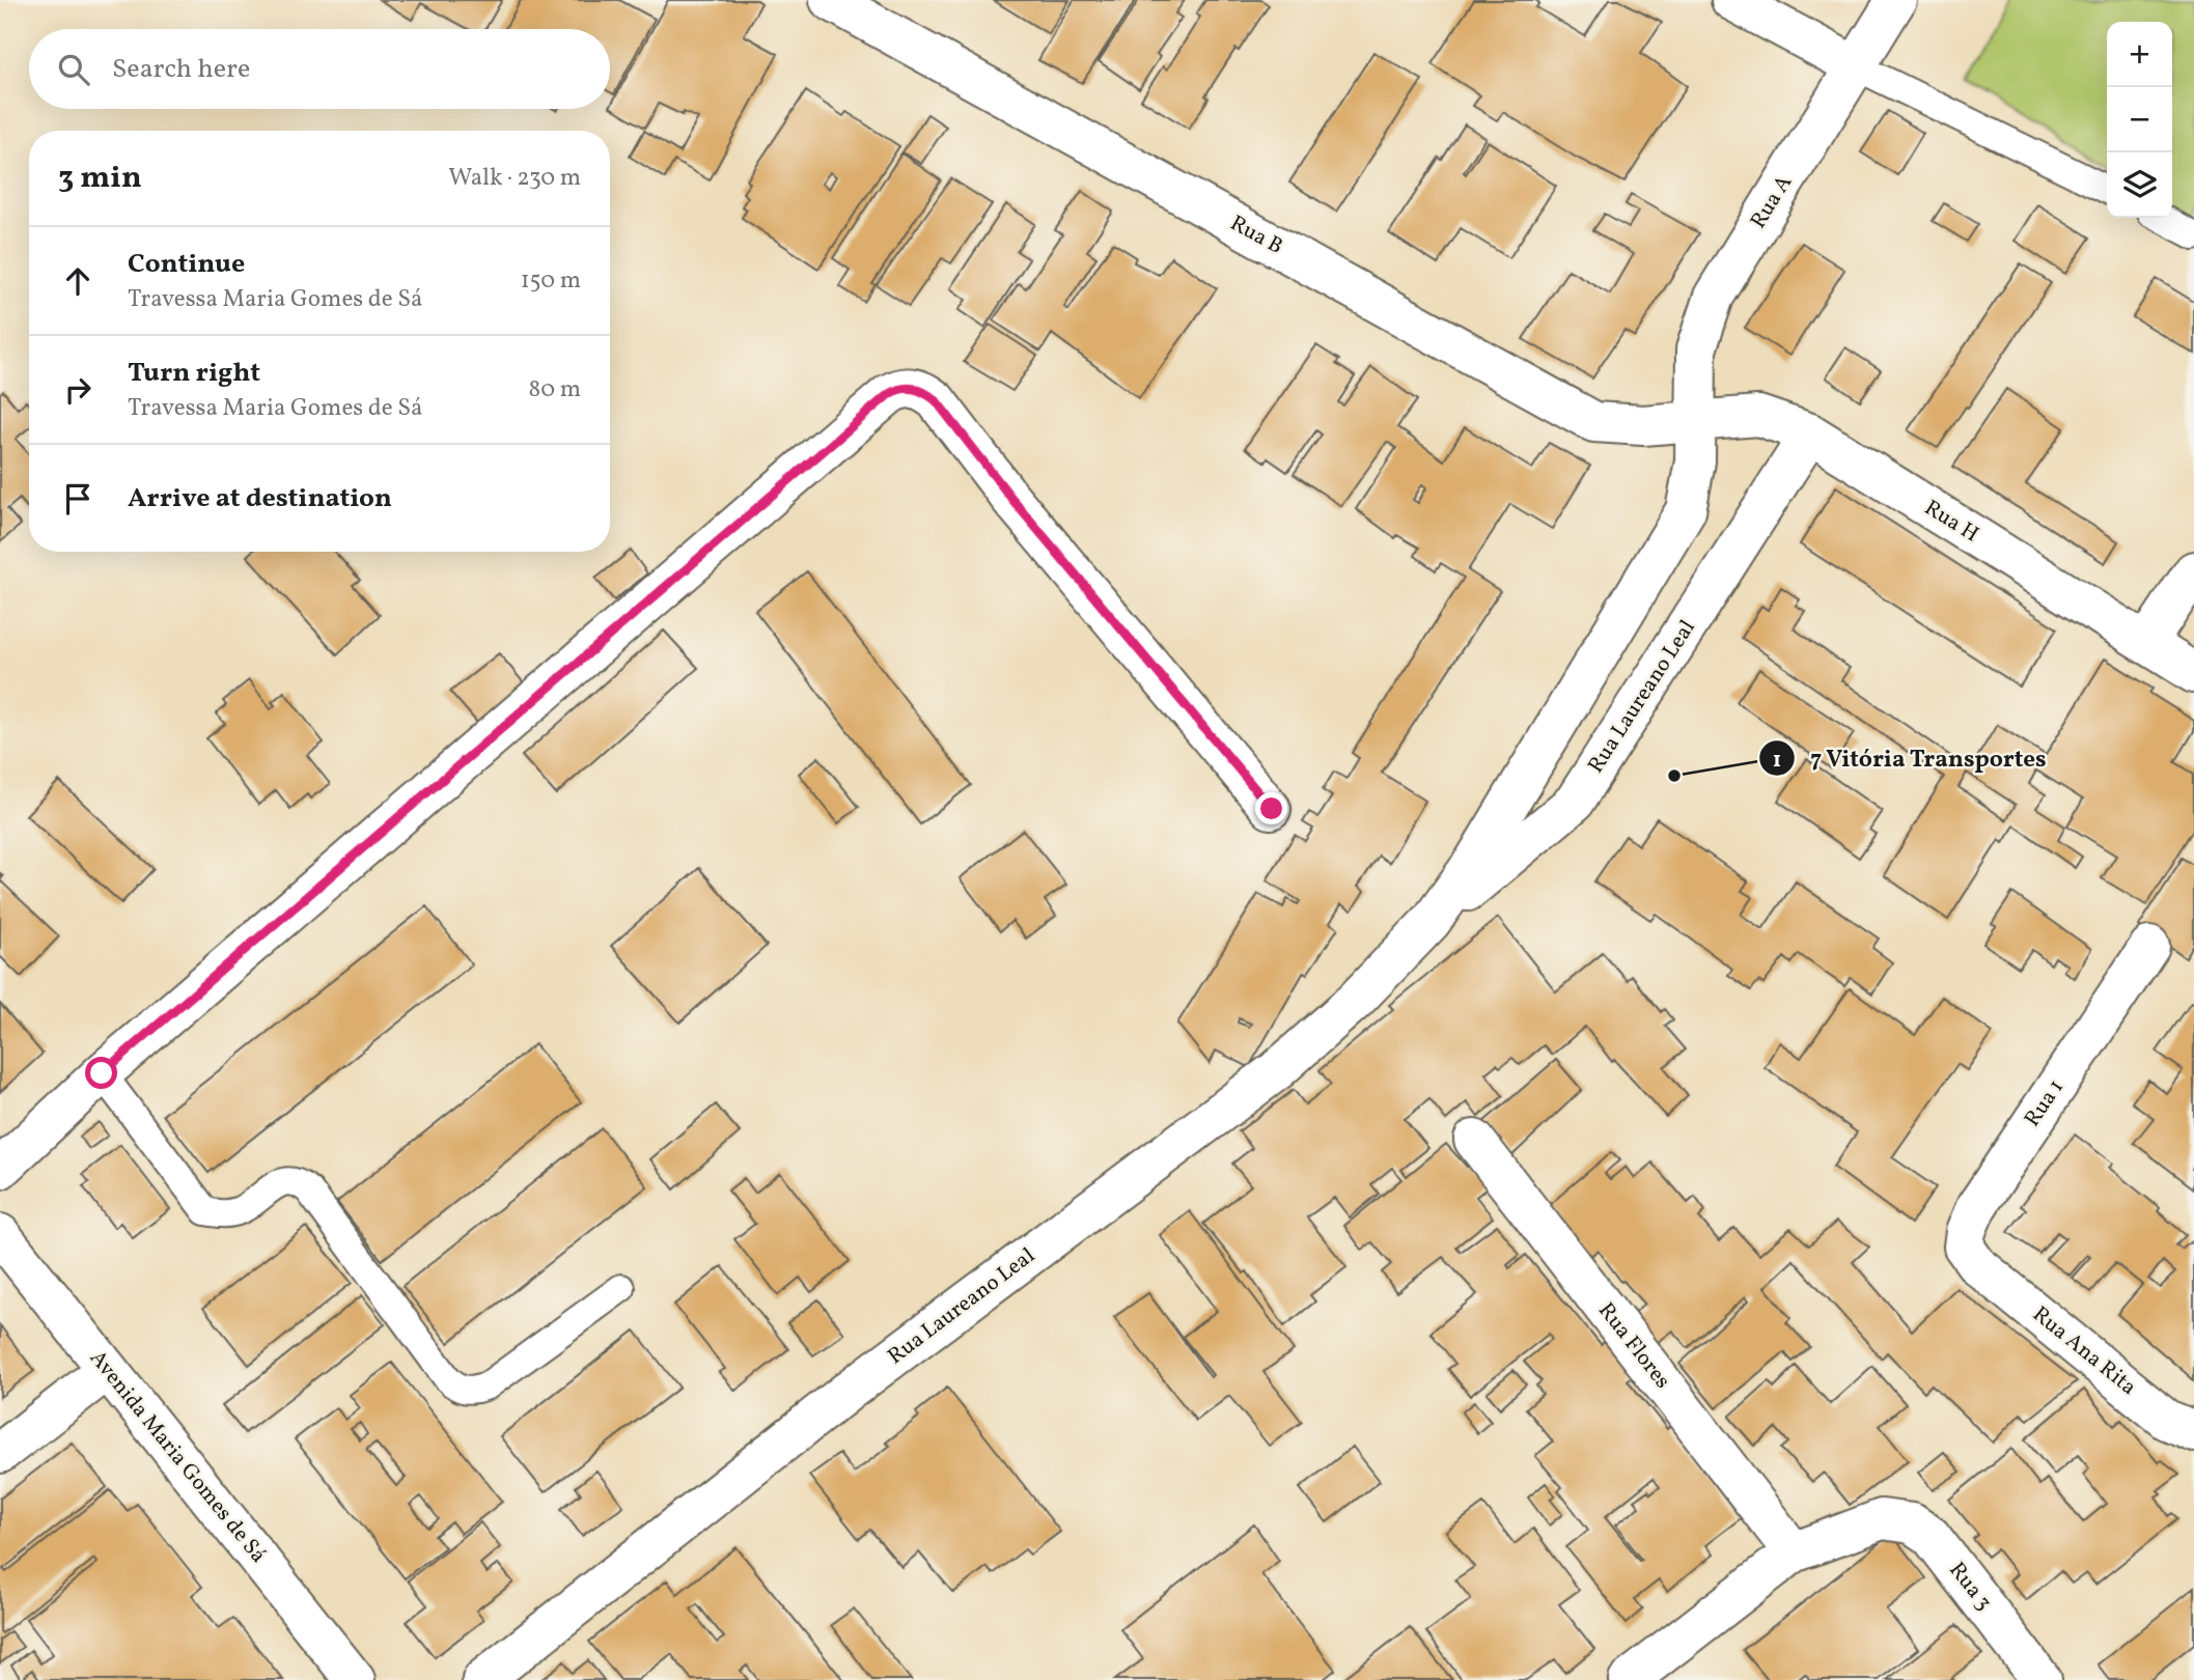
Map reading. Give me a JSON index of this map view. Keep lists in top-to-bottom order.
{
  "streets": {
    "street": [
      "Rua A",
      "Rua B",
      "Rua H",
      "Rua Laureano Leal",
      "Rua 1",
      "Rua Flores",
      "Rua Ana Rita",
      "Avenida Maria Gomes de Sá",
      "Rua 3"
    ]
  },
  "crossings": [
    ["Rua A", "Rua B"],
    ["Rua A", "Rua H"],
    ["Rua A", "Rua Laureano Leal"],
    ["Rua B", "Rua H"],
    ["Rua B", "Rua Laureano Leal"],
    ["Rua H", "Rua Laureano Leal"],
    ["Rua 1", "Rua Ana Rita"],
    ["Rua Flores", "Rua 3"]
  ],
  "places": ["7 Vitória Transportes"],
  "page": {
    "map_buttons": ["+", "−"],
    "search": "Search here",
    "heading": ["3 min", "Walk · 230 m"],
    "list": [
      ["Continue", "Travessa Maria Gomes de Sá", "150 m"],
      ["Turn right", "Travessa Maria Gomes de Sá", "80 m"],
      "Arrive at destination"
    ]
  }
}
